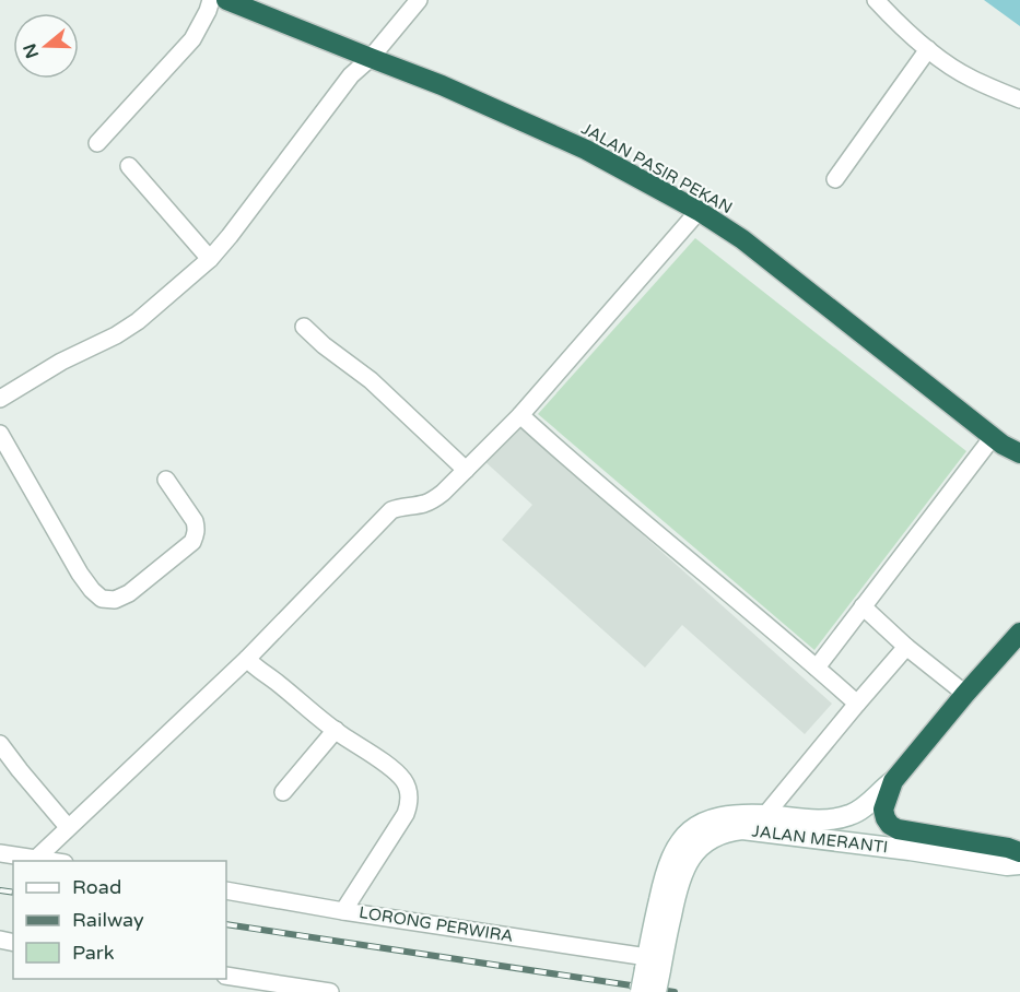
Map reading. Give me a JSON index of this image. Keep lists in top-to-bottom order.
{
  "streets": {
    "highway": ["JALAN PASIR PEKAN"],
    "main road": ["JALAN MERANTI"],
    "street": ["LORONG PERWIRA"]
  },
  "crossings": [
    ["JALAN MERANTI", "LORONG PERWIRA"]
  ],
  "legend": ["Road", "Railway", "Park"],
  "north": "left"
}
